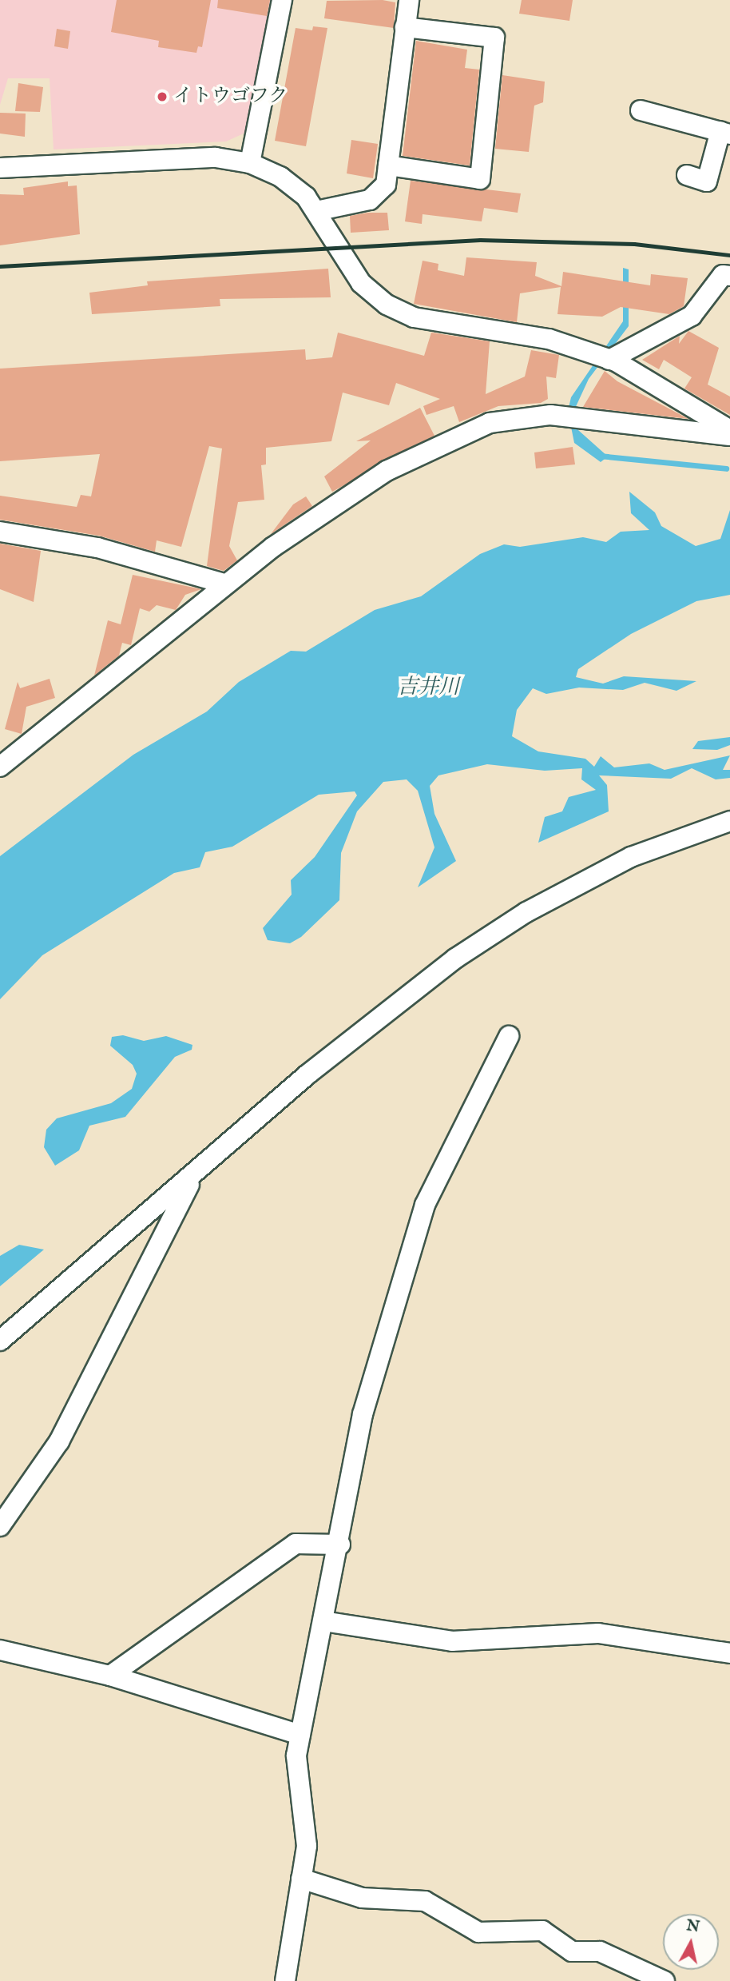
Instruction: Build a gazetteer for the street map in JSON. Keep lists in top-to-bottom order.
{
  "water": ["吉井川"],
  "places": ["イトウゴフク"],
  "north": "top"
}
